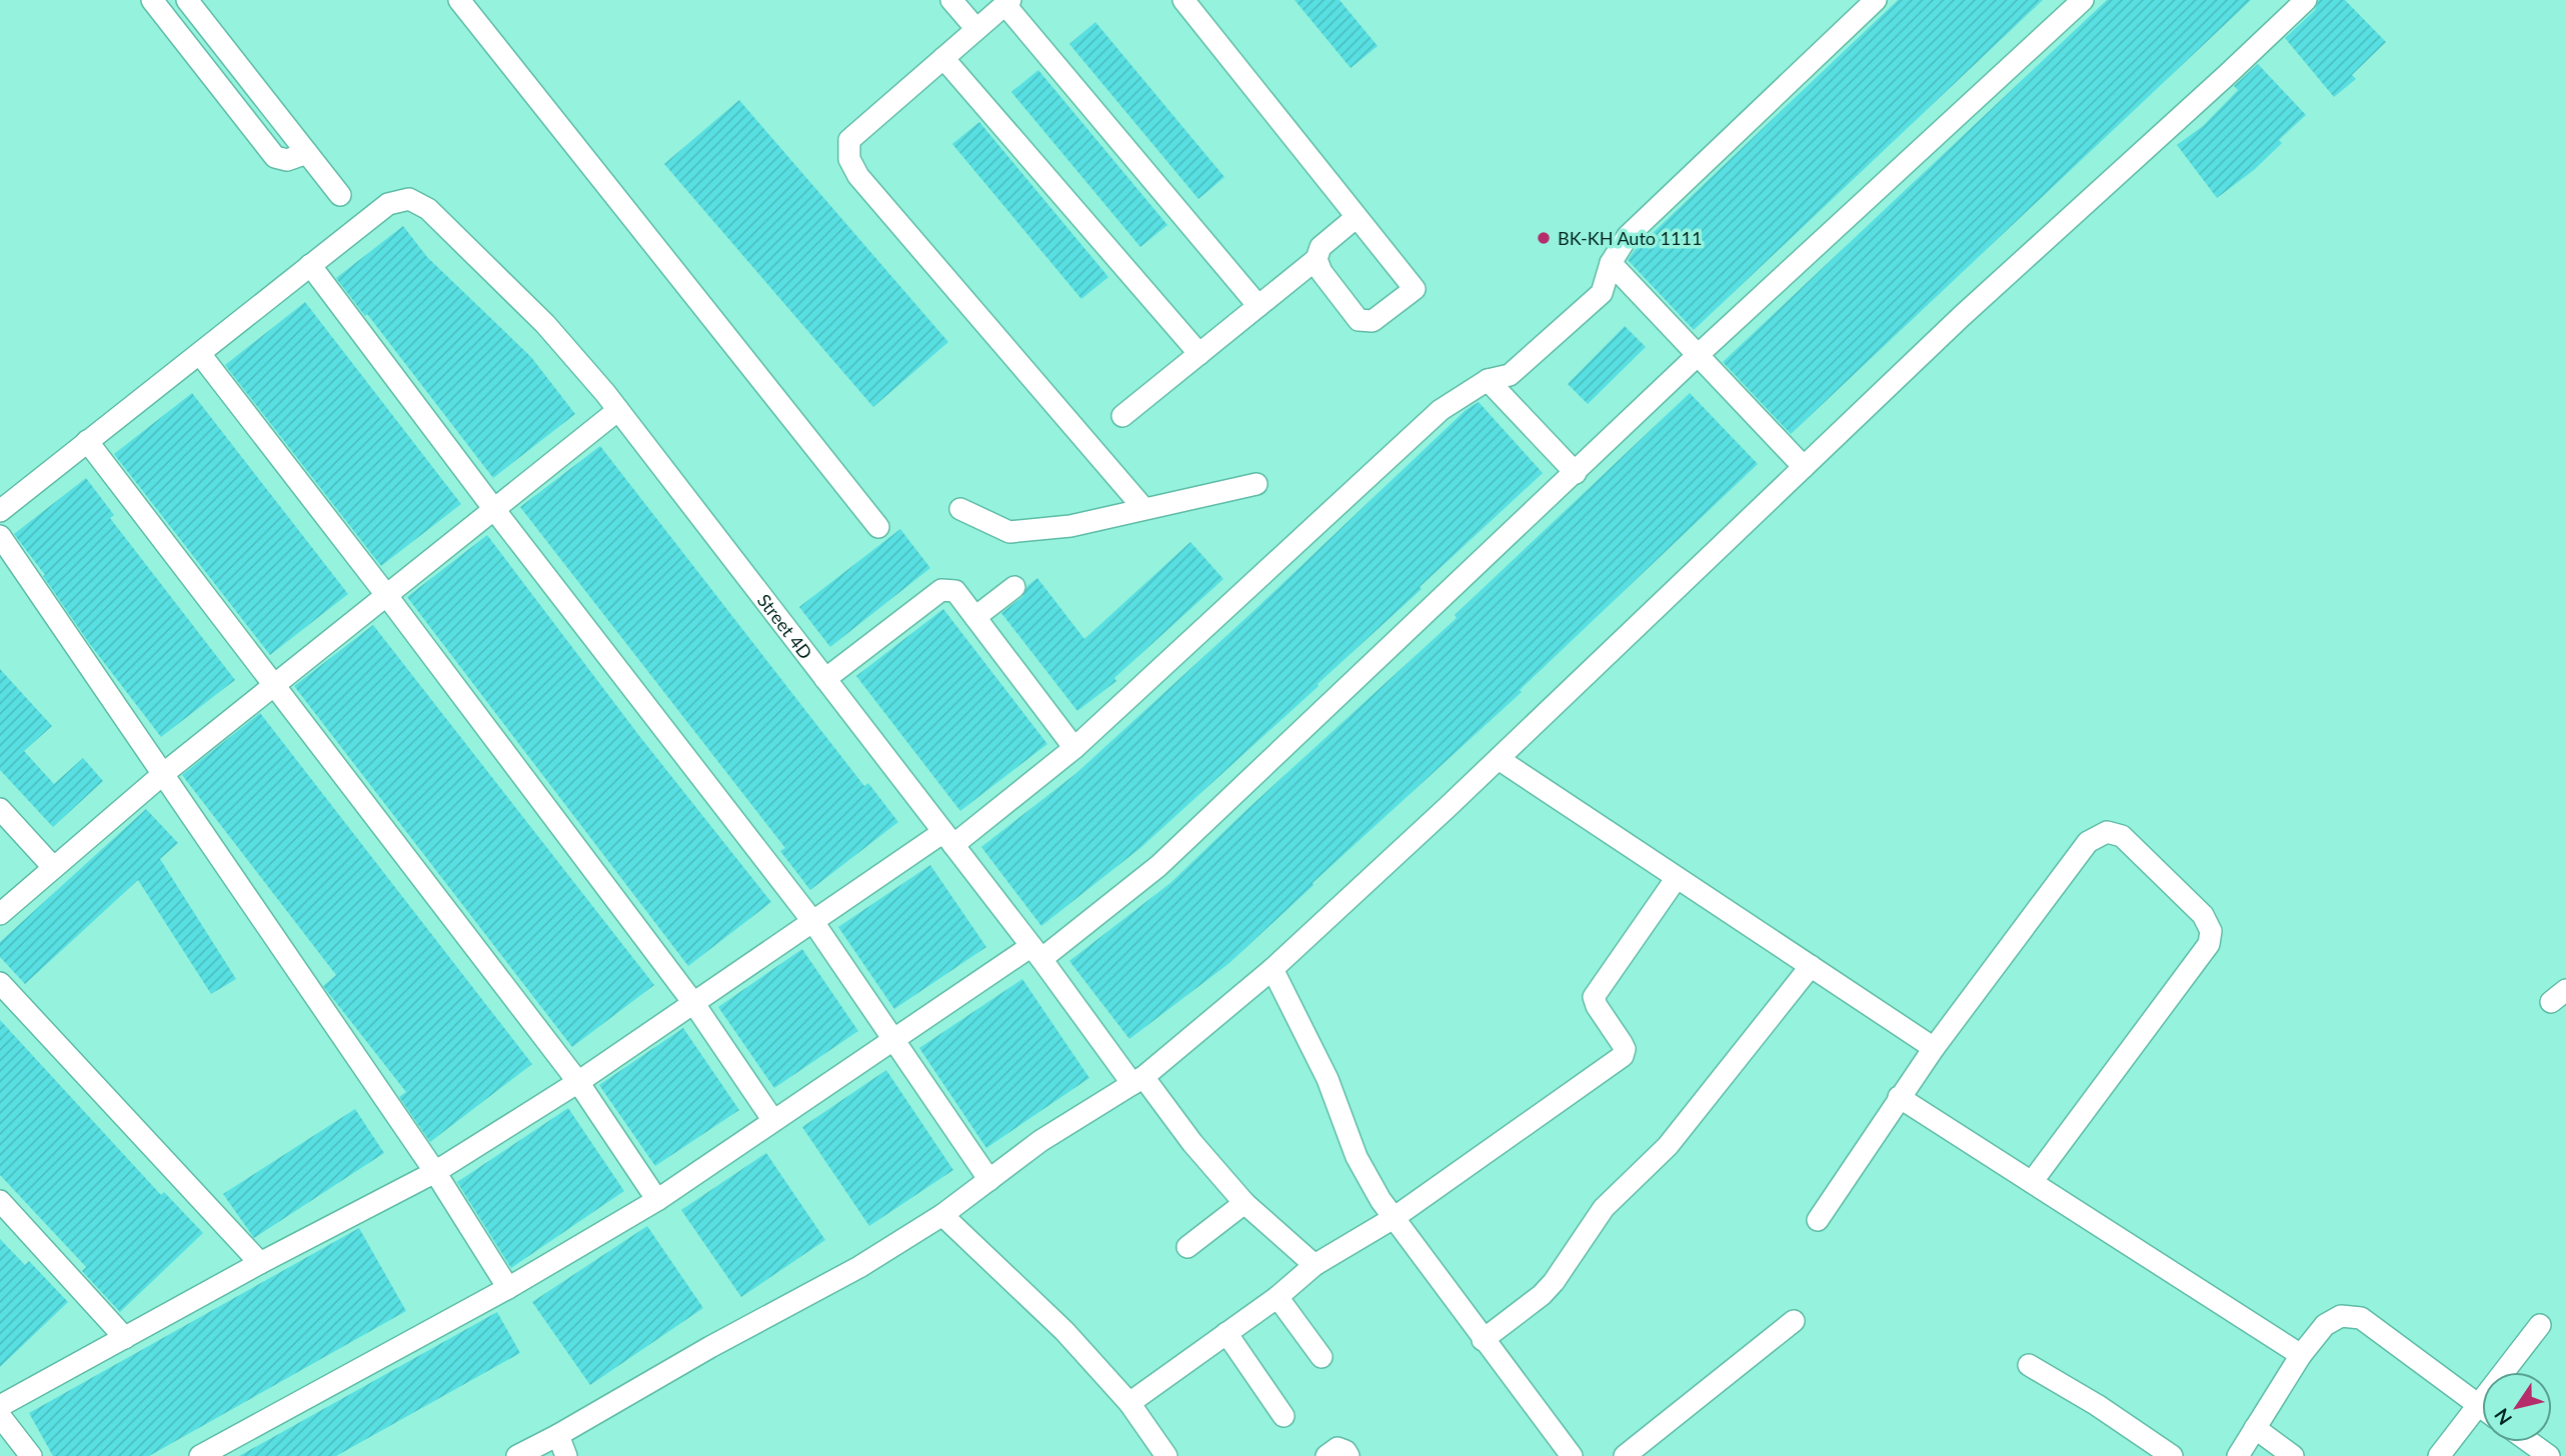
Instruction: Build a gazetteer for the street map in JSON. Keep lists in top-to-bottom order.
{
  "streets": {
    "street": ["Street 4D"]
  },
  "places": ["BK-KH Auto 1111"],
  "north": "bottom left"
}
